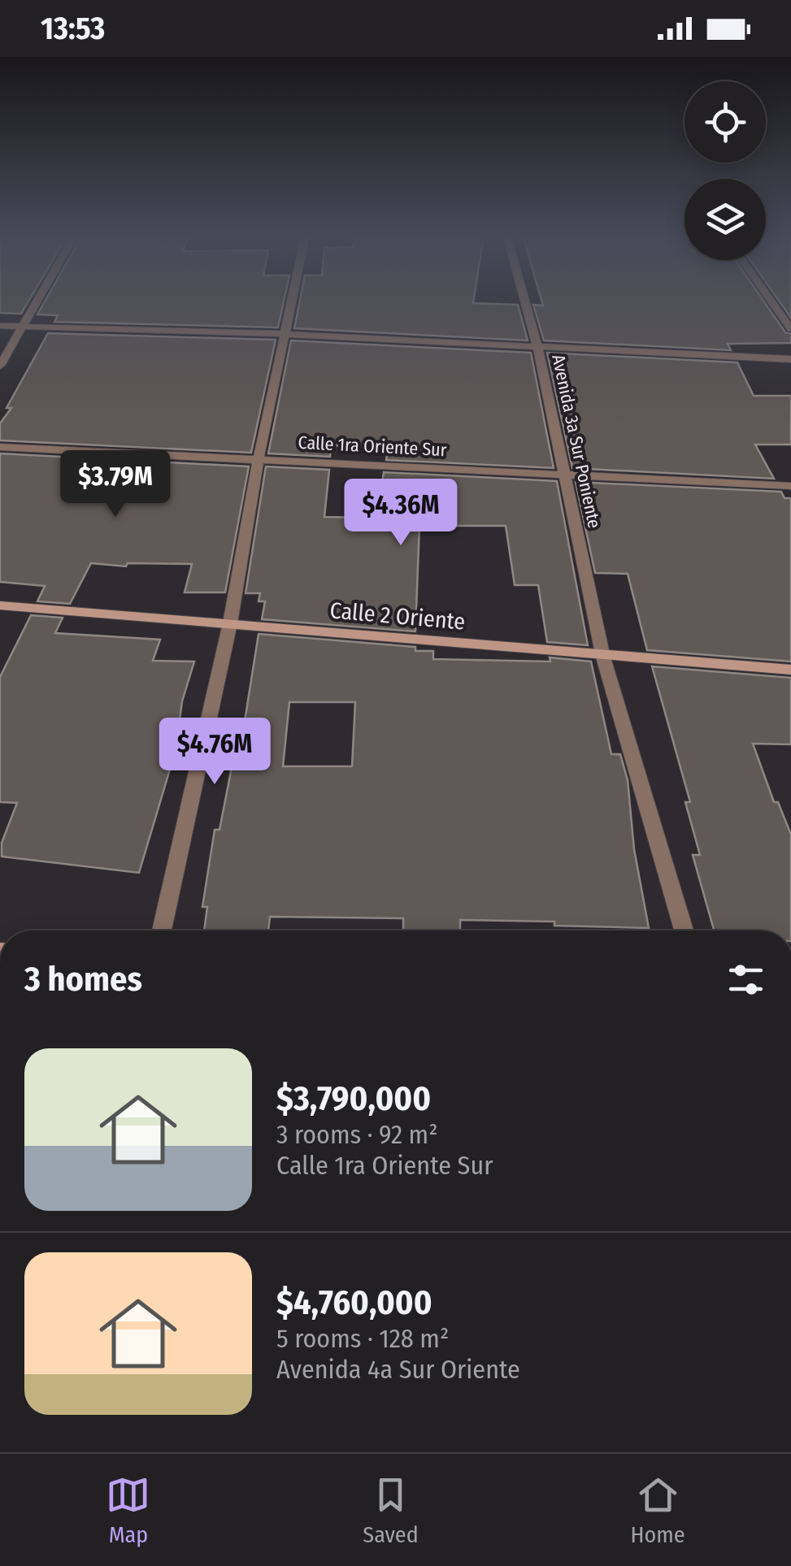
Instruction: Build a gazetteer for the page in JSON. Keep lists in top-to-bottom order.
{
  "streets": {
    "main road": ["Calle 2 Oriente"],
    "street": ["Avenida 3a Sur Poniente", "Calle 1ra Oriente Sur"]
  },
  "crossings": [
    ["Avenida 3a Sur Poniente", "Calle 1ra Oriente Sur"],
    ["Avenida 3a Sur Poniente", "Calle 2 Oriente"]
  ],
  "page": {
    "status": "13:53",
    "price": ["$3.79M", "$4.36M", "$4.76M"],
    "heading": "3 homes",
    "list": [
      {
        "name": "$3,790,000",
        "note": "3 rooms · 92 m² · Calle 1ra Oriente Sur"
      },
      {
        "name": "$4,760,000",
        "note": "5 rooms · 128 m² · Avenida 4a Sur Oriente"
      }
    ],
    "tabs": ["Map", "Saved", "Home"]
  }
}
